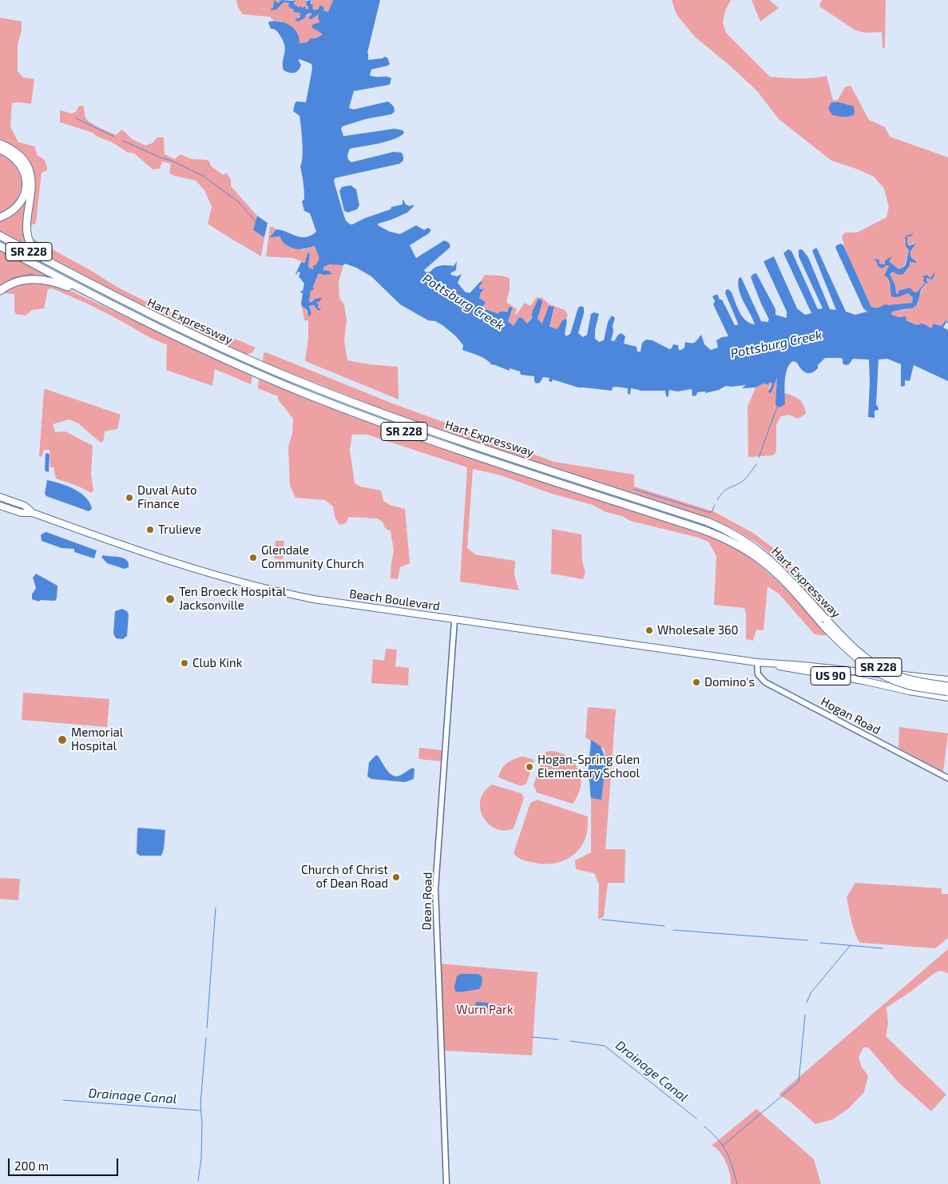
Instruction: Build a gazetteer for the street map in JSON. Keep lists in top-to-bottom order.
{
  "streets": {
    "highway": [
      "SR 228",
      "Hart Expressway",
      "Beach Boulevard",
      "US 90"
    ],
    "main road": ["Hogan Road", "Dean Road"]
  },
  "crossings": [
    ["Beach Boulevard", "Hogan Road"],
    ["Beach Boulevard", "Dean Road"]
  ],
  "water": ["Pottsburg Creek", "Drainage Canal"],
  "parks": ["Wurn Park"],
  "places": [
    "Duval Auto Finance",
    "Trulieve",
    "Glendale Community Church",
    "Ten Broeck Hospital Jacksonville",
    "Wholesale 360",
    "Club Kink",
    "Domino's",
    "Memorial Hospital",
    "Hogan-Spring Glen Elementary School",
    "Church of Christ of Dean Road"
  ],
  "scale_bar": "200 m"
}
